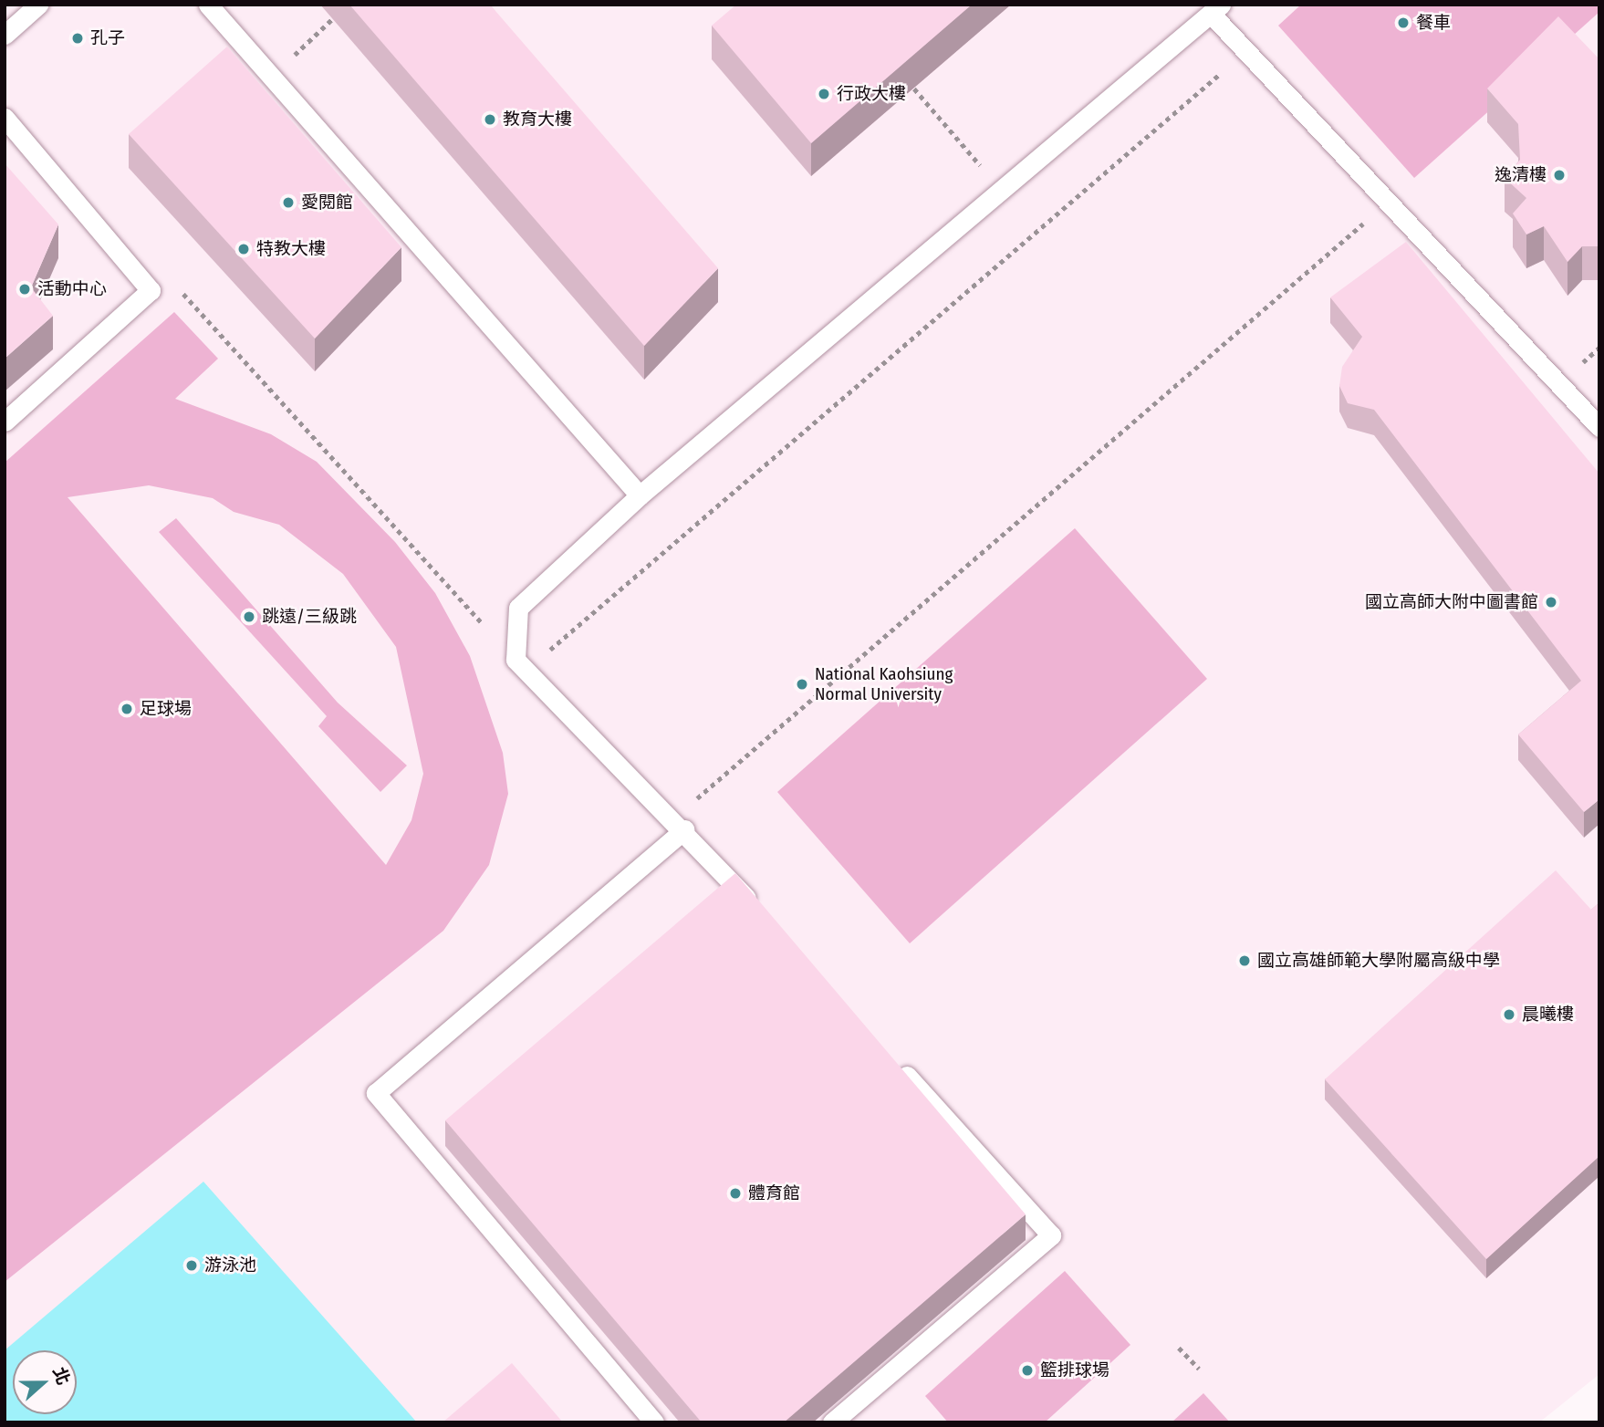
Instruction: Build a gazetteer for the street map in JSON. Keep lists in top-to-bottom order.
{
  "places": [
    "餐車",
    "孔子",
    "行政大樓",
    "教育大樓",
    "逸清樓",
    "愛閱館",
    "特教大樓",
    "活動中心",
    "國立高師大附中圖書館",
    "跳遠/三級跳",
    "National Kaohsiung Normal University",
    "足球場",
    "國立高雄師範大學附屬高級中學",
    "晨曦樓",
    "體育館",
    "游泳池",
    "籃排球場"
  ],
  "north": "right"
}
